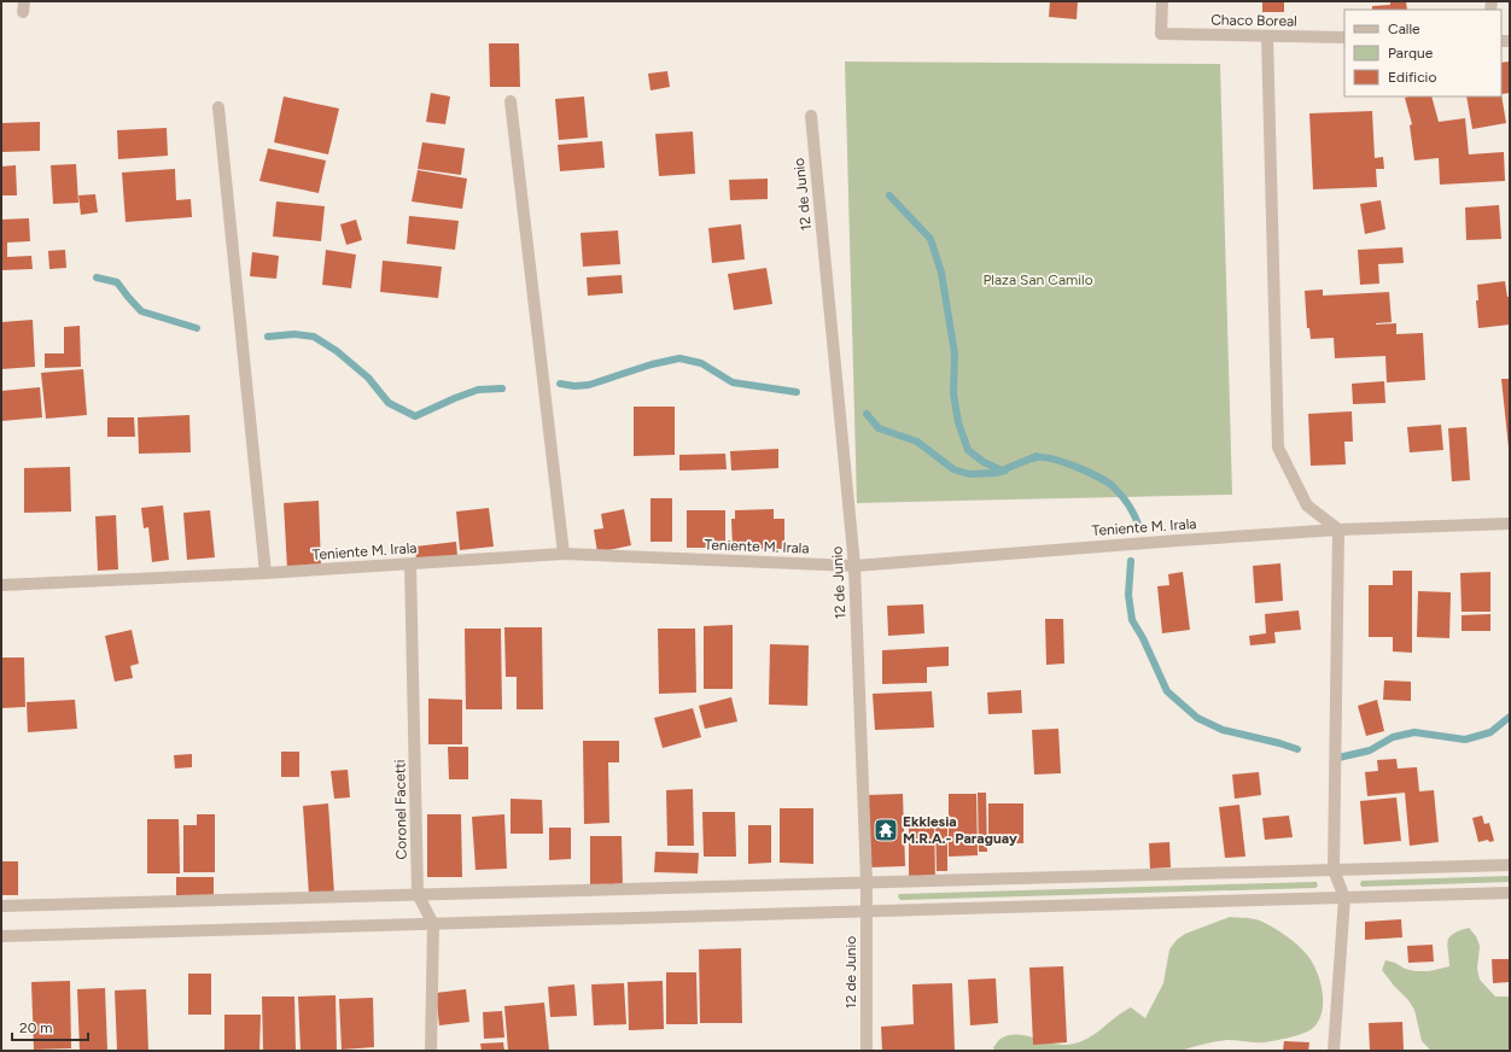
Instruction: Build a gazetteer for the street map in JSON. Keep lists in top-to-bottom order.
{
  "streets": {
    "street": [
      "Chaco Boreal",
      "12 de Junio",
      "Teniente M. Irala",
      "Coronel Facetti"
    ]
  },
  "crossings": [
    ["12 de Junio", "Teniente M. Irala"],
    ["Teniente M. Irala", "Coronel Facetti"]
  ],
  "parks": ["Plaza San Camilo"],
  "places": {
    "temple": ["Ekklesia M.R.A.- Paraguay"]
  },
  "legend": ["Calle", "Parque", "Edificio"],
  "scale_bar": "20 m"
}
